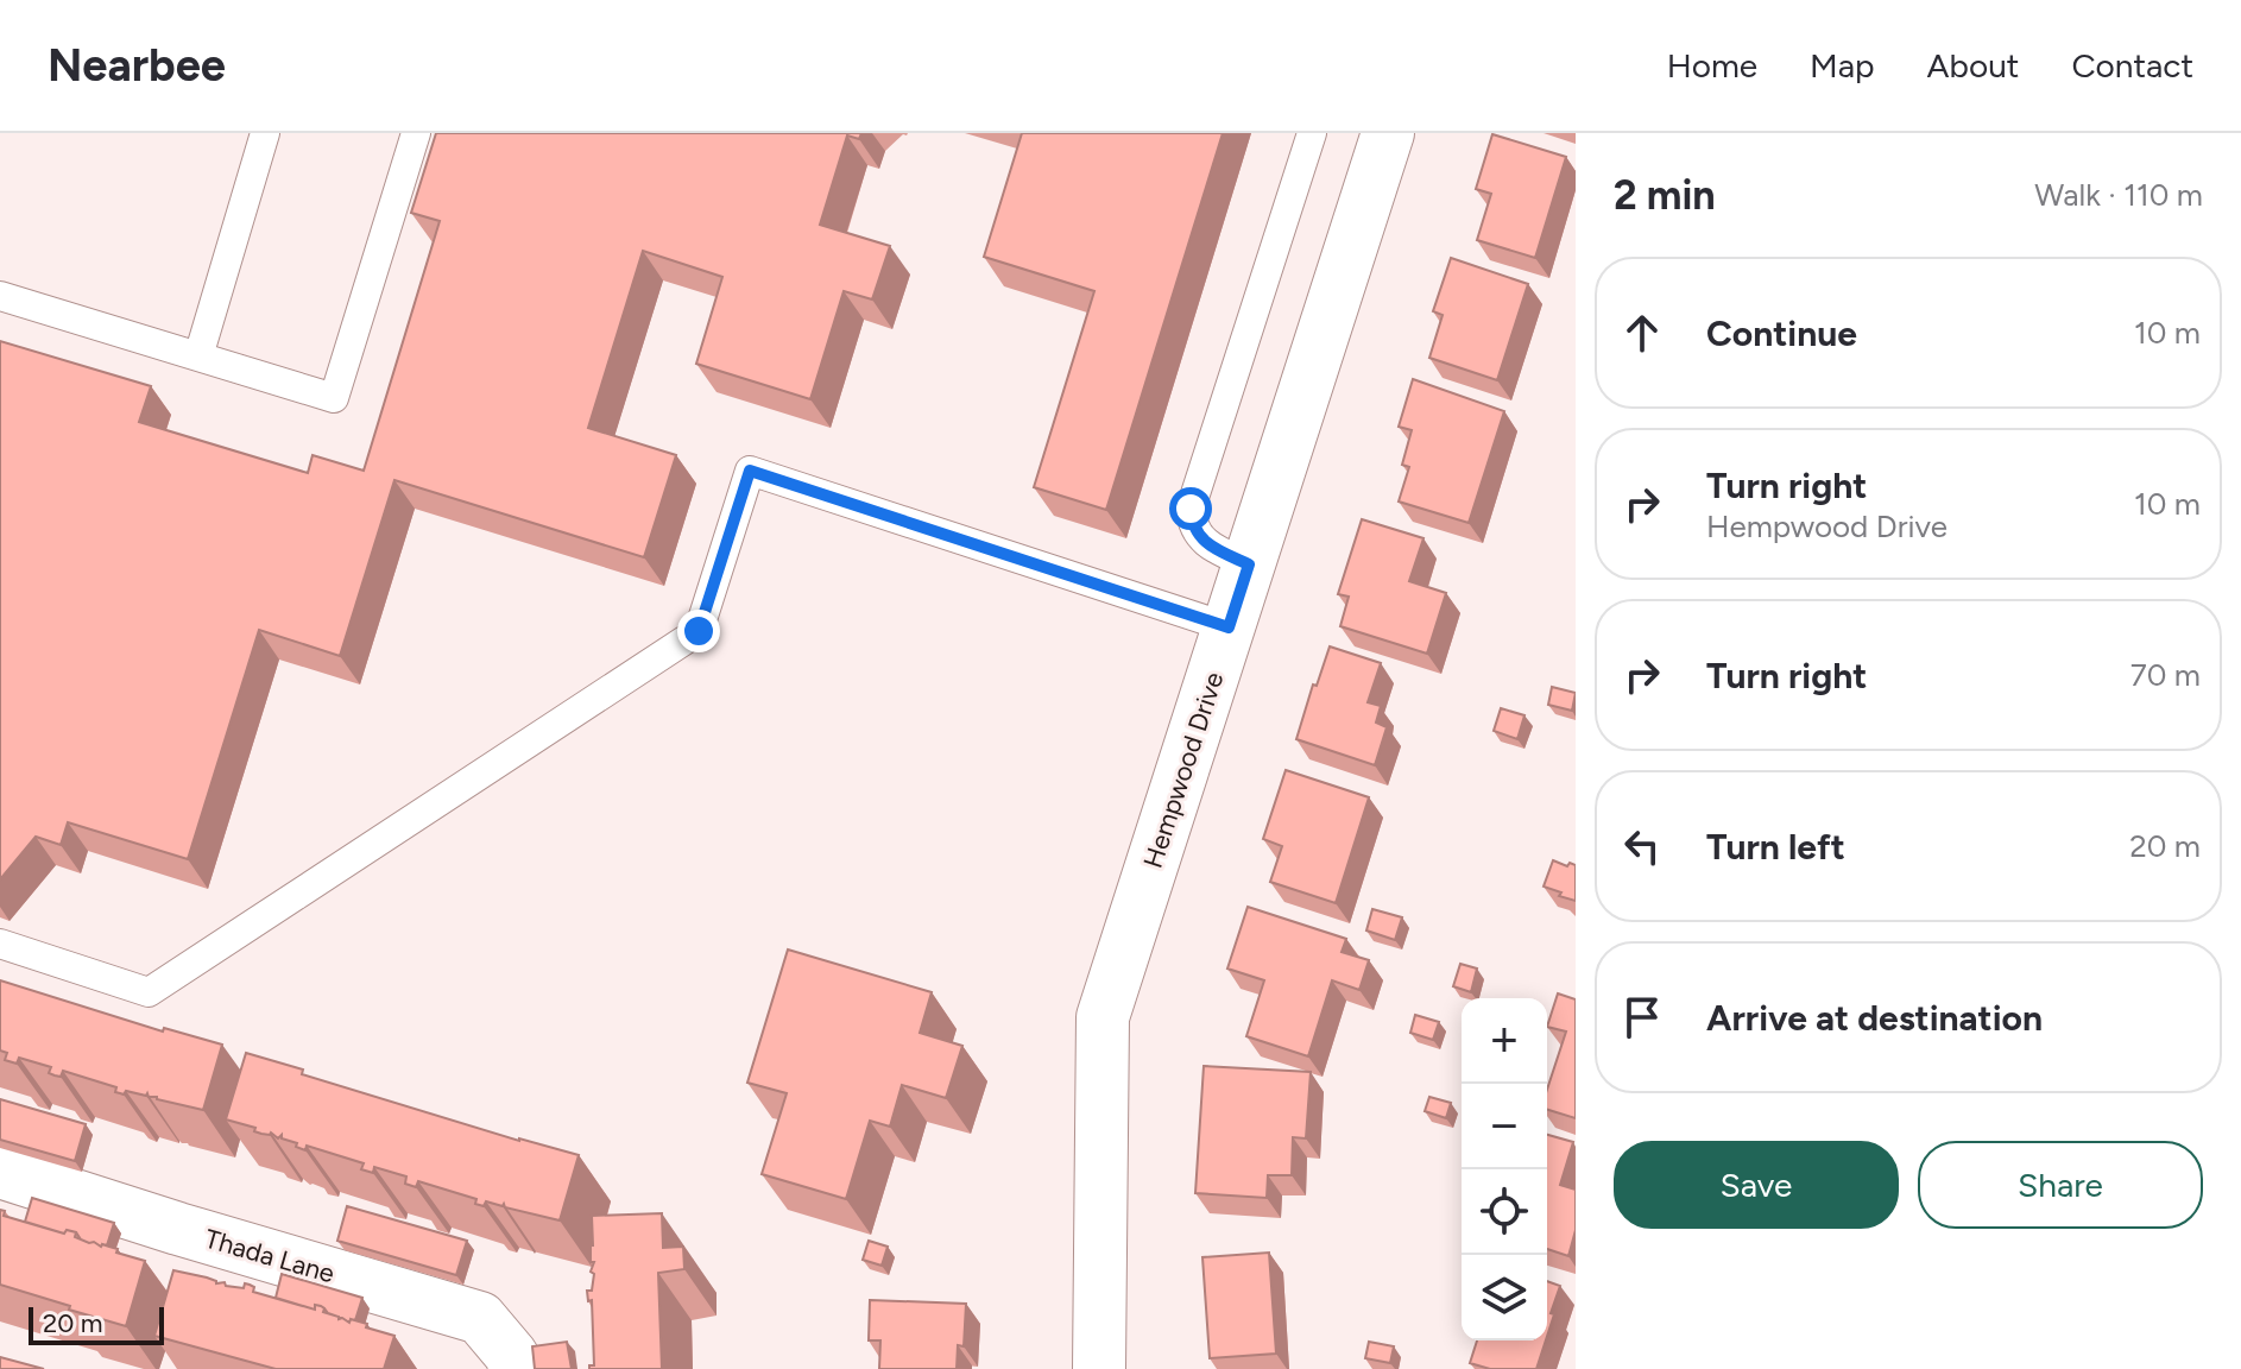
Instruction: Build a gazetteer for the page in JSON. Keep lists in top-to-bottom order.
{
  "streets": {
    "street": ["Hempwood Drive", "Thada Lane"]
  },
  "scale_bar": "20 m",
  "page": {
    "header": "Nearbee",
    "nav": [
      "Home",
      "Map",
      "About",
      "Contact"
    ],
    "heading": ["2 min", "Walk · 110 m"],
    "list": [
      ["Continue", "10 m"],
      ["Turn right", "Hempwood Drive", "10 m"],
      ["Turn right", "70 m"],
      ["Turn left", "20 m"],
      "Arrive at destination"
    ],
    "map_buttons": ["+", "−"],
    "buttons": ["Save", "Share"],
    "scale": "20 m"
  }
}
